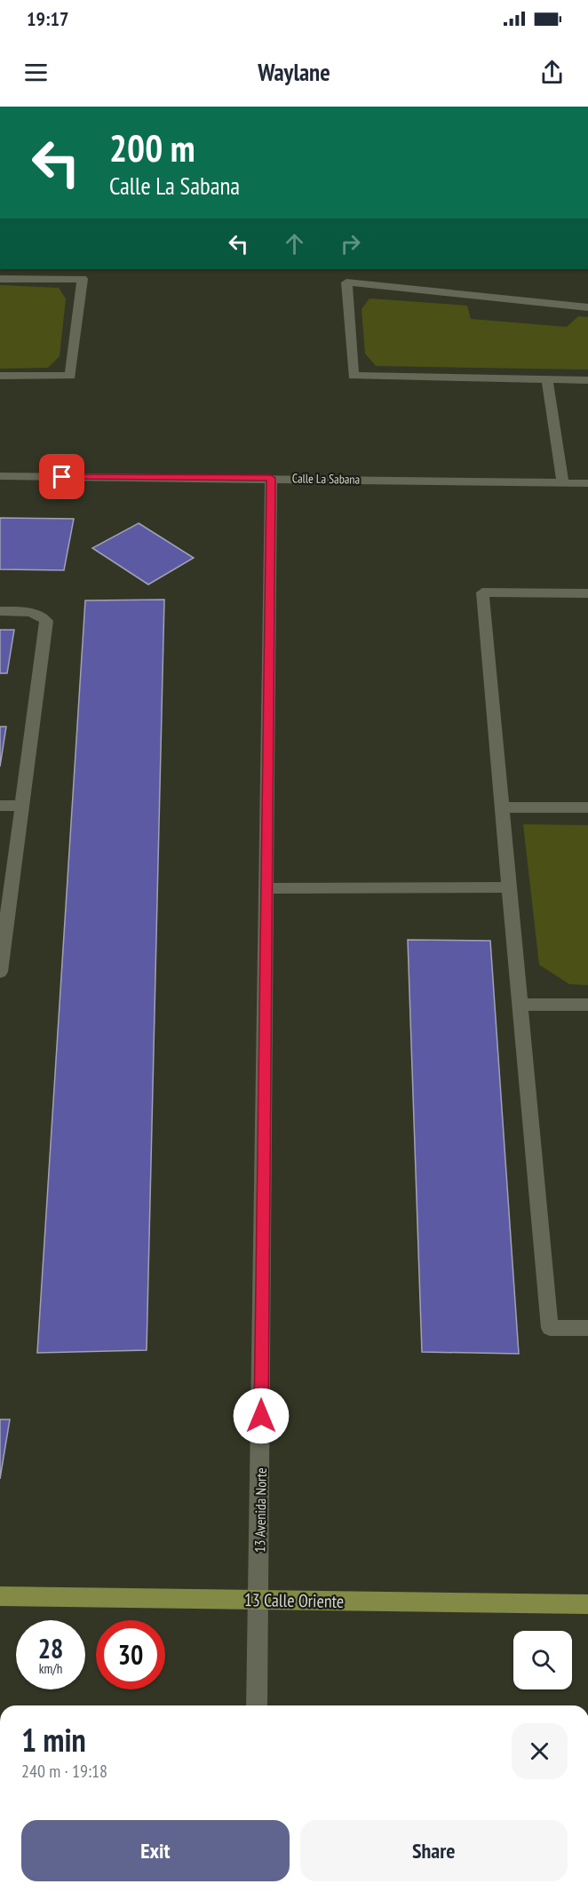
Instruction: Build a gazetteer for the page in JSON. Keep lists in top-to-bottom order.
{
  "streets": {
    "main road": ["13 Calle Oriente"],
    "street": ["Calle La Sabana", "13 Avenida Norte"]
  },
  "crossings": [
    ["Calle La Sabana", "13 Avenida Norte"],
    ["13 Avenida Norte", "13 Calle Oriente"]
  ],
  "page": {
    "status": "19:17",
    "header": "Waylane",
    "turn": ["200 m", "Calle La Sabana"],
    "speed": "28 km/h",
    "limit": "30",
    "heading": ["1 min", "240 m · 19:18"],
    "buttons": ["Exit", "Share"]
  }
}
